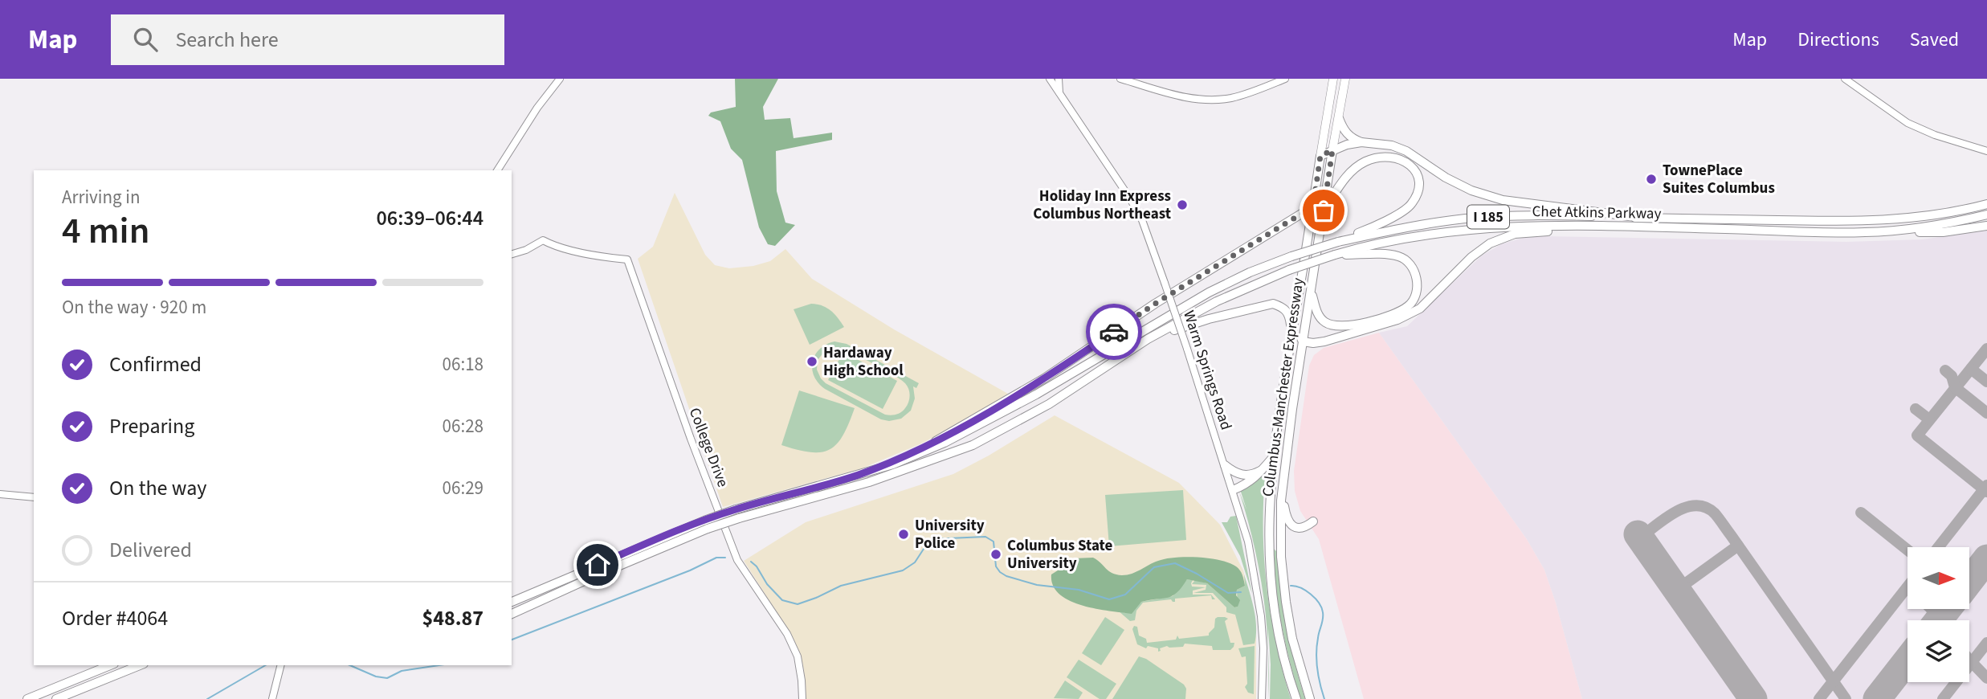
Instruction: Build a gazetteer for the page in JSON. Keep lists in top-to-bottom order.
{
  "streets": {
    "highway": ["Chet Atkins Parkway", "I 185", "Columbus-Manchester Expressway"],
    "street": ["Warm Springs Road", "College Drive"]
  },
  "places": [
    "TownePlace Suites Columbus",
    "Holiday Inn Express Columbus Northeast",
    "Hardaway High School",
    "University Police",
    "Columbus State University"
  ],
  "north": "right",
  "page": {
    "header": "Map",
    "search": "Search here",
    "nav": ["Map", "Directions", "Saved"],
    "heading": ["4 min", "Arriving in", "06:39–06:44"],
    "panel": ["Order #4064", "$48.87"],
    "bar": "On the way · 920 m",
    "list": [
      ["Confirmed", "06:18"],
      ["Preparing", "06:28"],
      ["On the way", "06:29"],
      "Delivered"
    ]
  }
}
